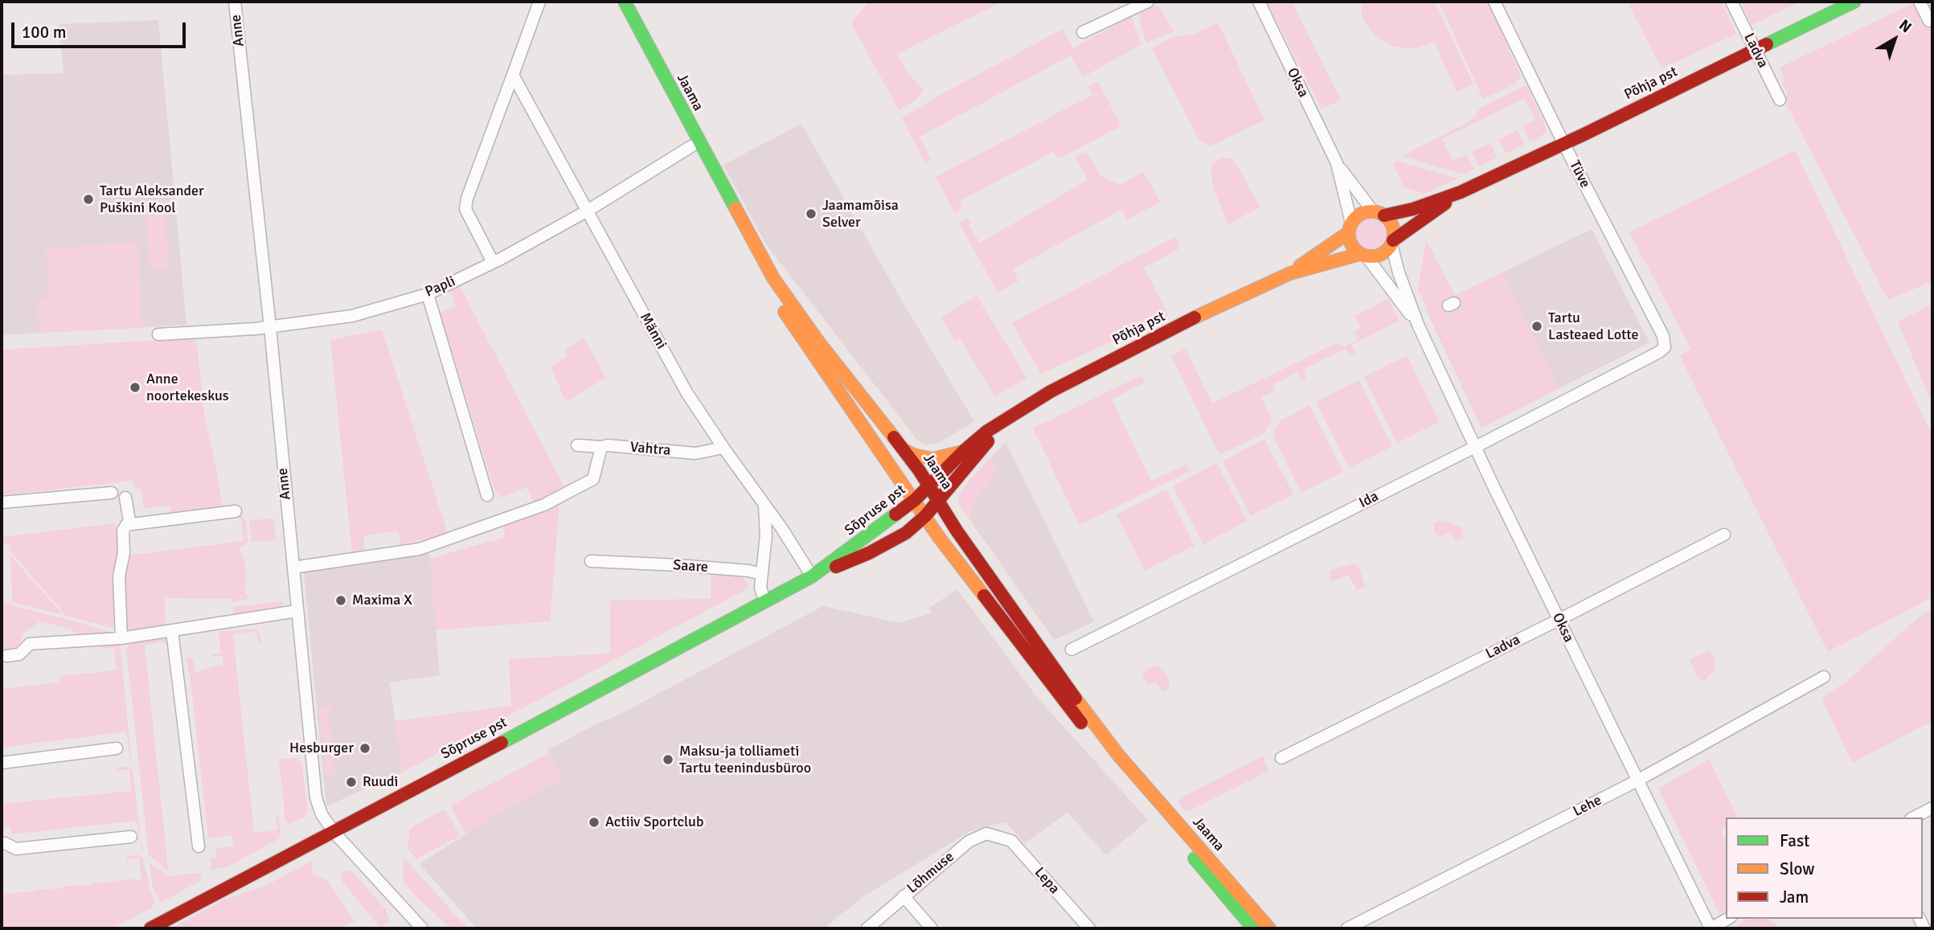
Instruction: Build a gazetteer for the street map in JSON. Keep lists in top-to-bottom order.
{
  "streets": {
    "main road": ["Põhja pst", "Jaama", "Sõpruse pst"],
    "street": [
      "Anne",
      "Ladva",
      "Oksa",
      "Tüve",
      "Papli",
      "Männi",
      "Vahtra",
      "Ida",
      "Saare",
      "Lehe",
      "Lõhmuse",
      "Lepa"
    ]
  },
  "crossings": [
    ["Anne", "Papli"],
    ["Anne", "Sõpruse pst"],
    ["Ladva", "Oksa"],
    ["Ladva", "Põhja pst"],
    ["Oksa", "Põhja pst"],
    ["Oksa", "Ida"],
    ["Oksa", "Lehe"],
    ["Põhja pst", "Jaama"],
    ["Põhja pst", "Tüve"],
    ["Põhja pst", "Sõpruse pst"],
    ["Jaama", "Papli"],
    ["Jaama", "Sõpruse pst"],
    ["Tüve", "Ida"],
    ["Papli", "Männi"],
    ["Männi", "Vahtra"],
    ["Männi", "Sõpruse pst"],
    ["Lõhmuse", "Lepa"]
  ],
  "places": [
    "Tartu Aleksander Puškini Kool",
    "Jaamamõisa Selver",
    "Tartu Lasteaed Lotte",
    "Anne noortekeskus",
    "Maxima X",
    "Hesburger",
    "Maksu-ja tolliameti Tartu teenindusbüroo",
    "Ruudi",
    "Actiiv Sportclub"
  ],
  "legend": ["Fast", "Slow", "Jam"],
  "scale_bar": "100 m",
  "north": "top right"
}
